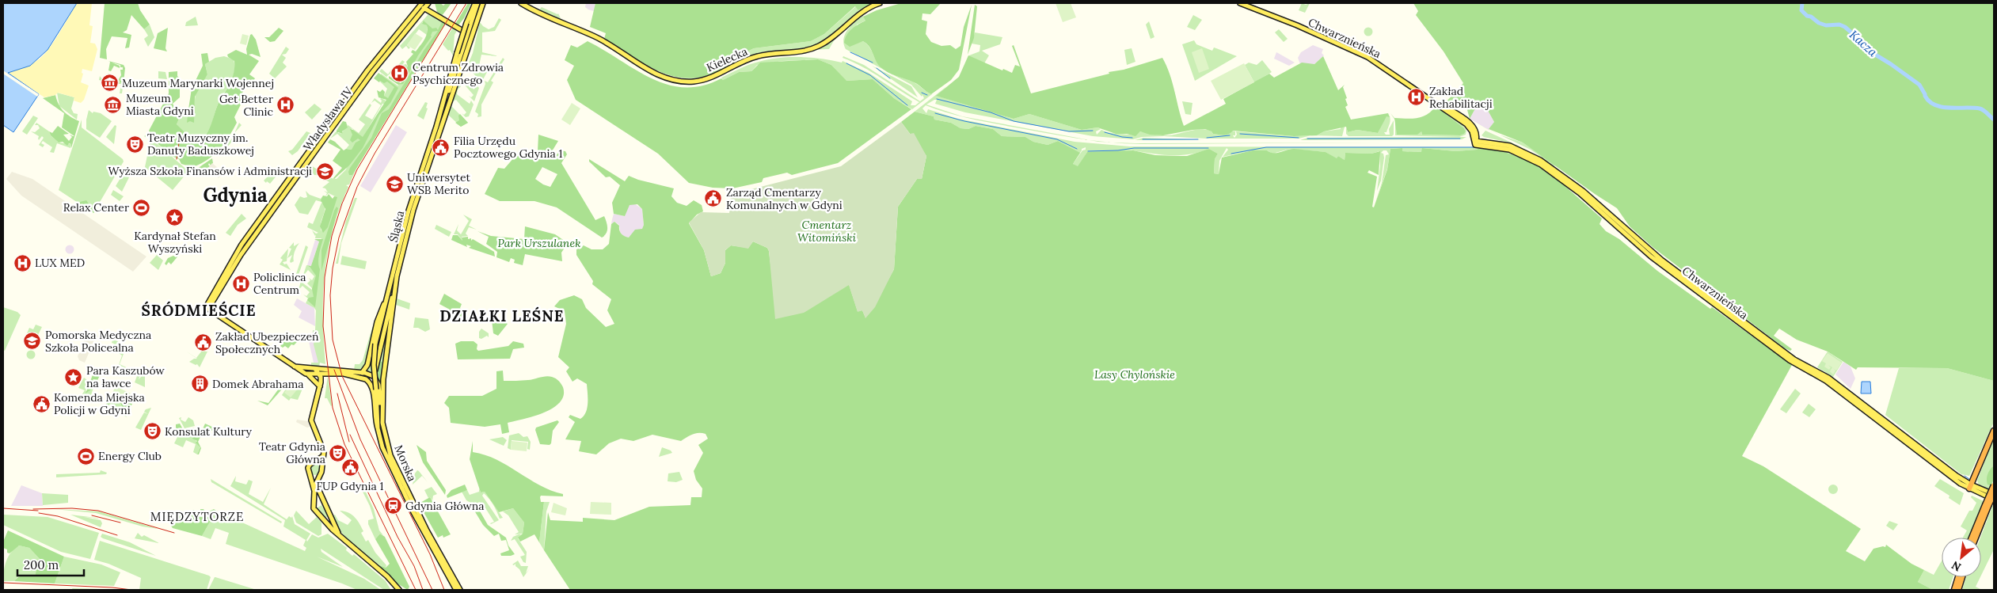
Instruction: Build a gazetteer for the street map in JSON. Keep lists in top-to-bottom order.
{
  "streets": {
    "main road": [
      "Chwarznieńska",
      "Kielecka",
      "Władysława IV",
      "Śląska",
      "Morska"
    ]
  },
  "crossings": [
    ["Śląska", "Morska"]
  ],
  "districts": [
    "Gdynia",
    "ŚRÓDMIEŚCIE",
    "DZIAŁKI LEŚNE",
    "MIĘDZYTORZE"
  ],
  "water": ["Kacza"],
  "parks": ["Cmentarz Witomiński", "Park Urszulanek", "Lasy Chylońskie"],
  "places": {
    "hospital": [
      "Centrum Zdrowia Psychicznego",
      "Zakład Rehabilitacji",
      "Get Better Clinic",
      "LUX MED",
      "Policlinica Centrum"
    ],
    "museum": ["Muzeum Marynarki Wojennej", "Muzeum Miasta Gdyni"],
    "theatre": ["Teatr Muzyczny im. Danuty Baduszkowej", "Konsulat Kultury", "Teatr Gdynia Główna"],
    "public building": [
      "Filia Urzędu Pocztowego Gdynia 1",
      "Zarząd Cmentarzy Komunalnych w Gdyni",
      "Zakład Ubezpieczeń Społecznych",
      "Komenda Miejska Policji w Gdyni",
      "FUP Gdynia 1"
    ],
    "school or university": ["Wyższa Szkoła Finansów i Administracji", "Uniwersytet WSB Merito", "Pomorska Medyczna Szkoła Policealna"],
    "sports": ["Relax Center", "Energy Club"],
    "place": ["Kardynał Stefan Wyszyński", "Para Kaszubów na ławce"],
    "building": ["Domek Abrahama"],
    "station": ["Gdynia Główna"]
  },
  "scale_bar": "200 m",
  "north": "bottom left"
}
